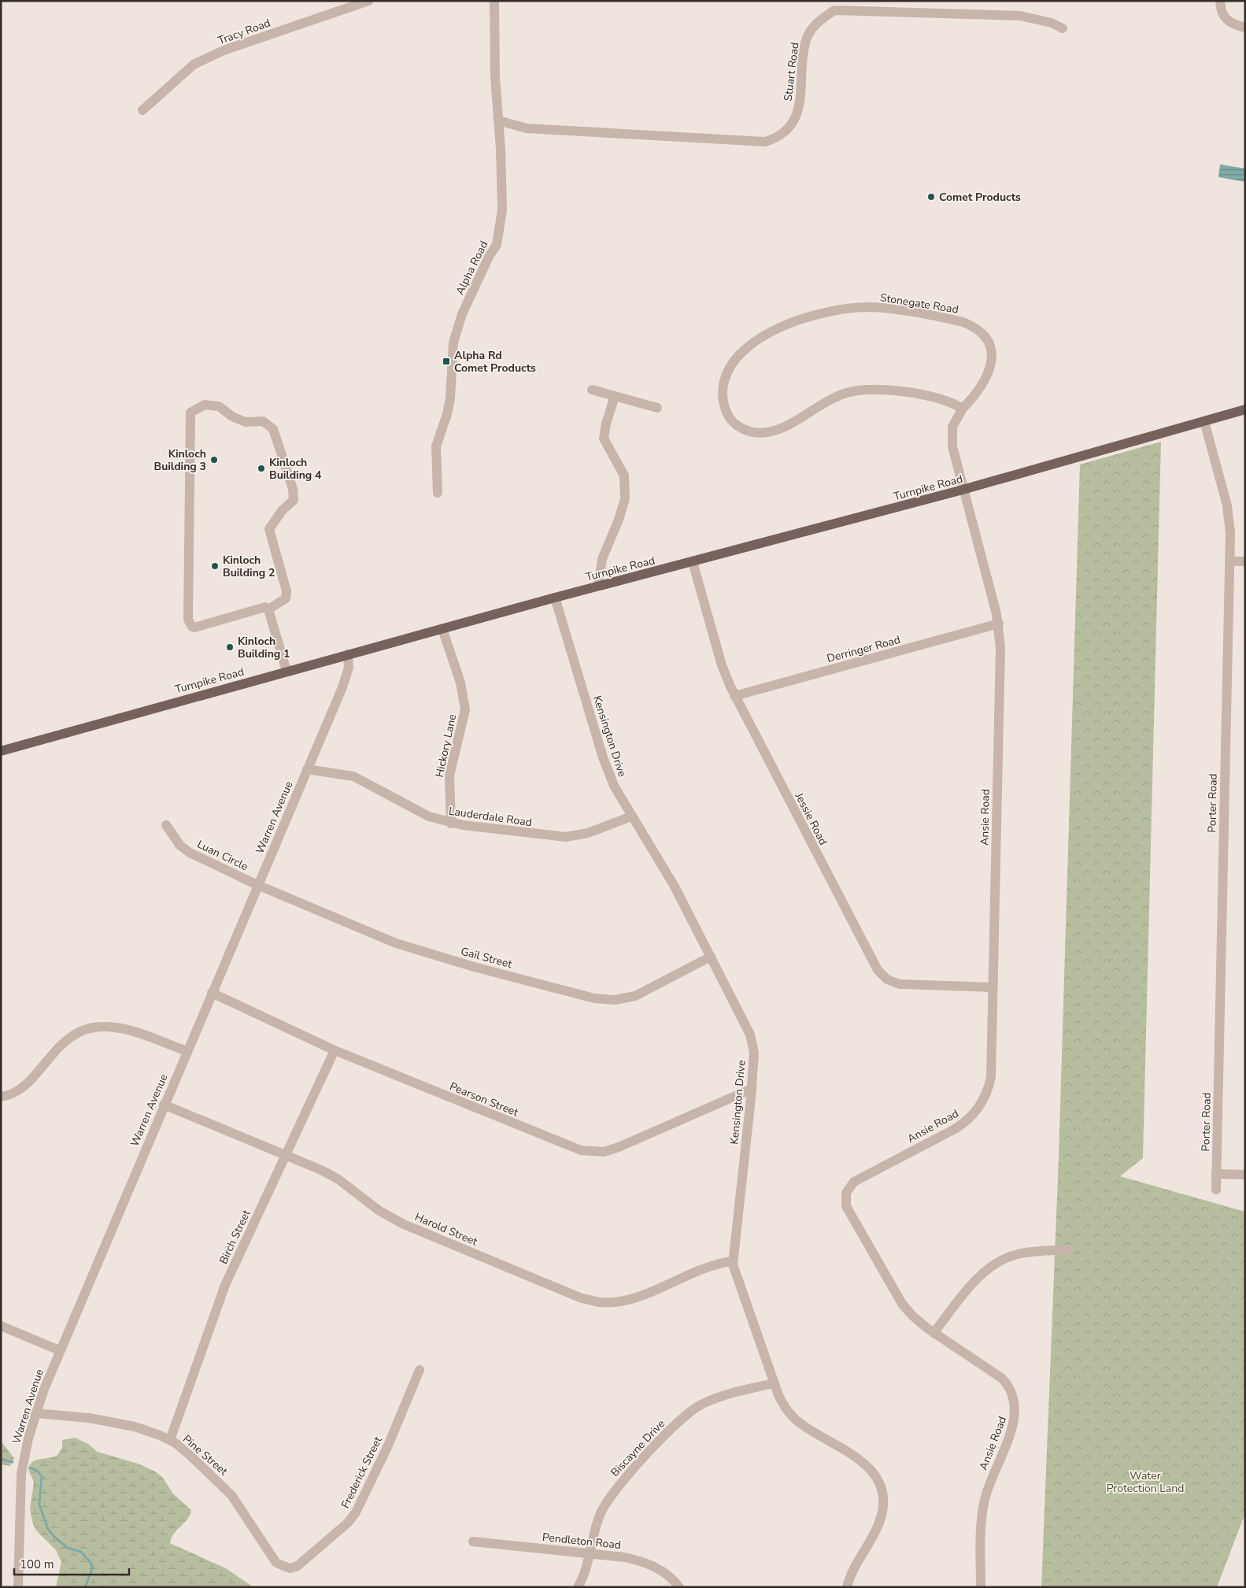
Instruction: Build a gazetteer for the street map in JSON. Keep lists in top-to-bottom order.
{
  "streets": {
    "main road": ["Turnpike Road"],
    "street": [
      "Tracy Road",
      "Stuart Road",
      "Alpha Road",
      "Stonegate Road",
      "Derringer Road",
      "Kensington Drive",
      "Hickory Lane",
      "Porter Road",
      "Lauderdale Road",
      "Warren Avenue",
      "Ansie Road",
      "Jessie Road",
      "Luan Circle",
      "Gail Street",
      "Pearson Street",
      "Harold Street",
      "Birch Street",
      "Biscayne Drive",
      "Pine Street",
      "Frederick Street",
      "Pendleton Road"
    ]
  },
  "crossings": [
    ["Stuart Road", "Alpha Road"],
    ["Stonegate Road", "Turnpike Road"],
    ["Stonegate Road", "Ansie Road"],
    ["Turnpike Road", "Kensington Drive"],
    ["Turnpike Road", "Hickory Lane"],
    ["Turnpike Road", "Porter Road"],
    ["Turnpike Road", "Warren Avenue"],
    ["Turnpike Road", "Ansie Road"],
    ["Turnpike Road", "Jessie Road"],
    ["Derringer Road", "Ansie Road"],
    ["Derringer Road", "Jessie Road"],
    ["Kensington Drive", "Lauderdale Road"],
    ["Kensington Drive", "Gail Street"],
    ["Kensington Drive", "Pearson Street"],
    ["Kensington Drive", "Harold Street"],
    ["Kensington Drive", "Biscayne Drive"],
    ["Hickory Lane", "Lauderdale Road"],
    ["Lauderdale Road", "Warren Avenue"],
    ["Warren Avenue", "Luan Circle"],
    ["Warren Avenue", "Gail Street"],
    ["Warren Avenue", "Pearson Street"],
    ["Warren Avenue", "Harold Street"],
    ["Warren Avenue", "Pine Street"],
    ["Ansie Road", "Jessie Road"],
    ["Luan Circle", "Gail Street"],
    ["Pearson Street", "Birch Street"],
    ["Harold Street", "Birch Street"],
    ["Birch Street", "Pine Street"],
    ["Biscayne Drive", "Pendleton Road"],
    ["Pine Street", "Frederick Street"]
  ],
  "parks": ["Water Protection Land"],
  "places": {
    "other": [
      "Comet Products",
      "Kinloch Building 3",
      "Kinloch Building 4",
      "Kinloch Building 2",
      "Kinloch Building 1"
    ],
    "transit": ["Alpha Rd Comet Products"]
  },
  "scale_bar": "100 m"
}
